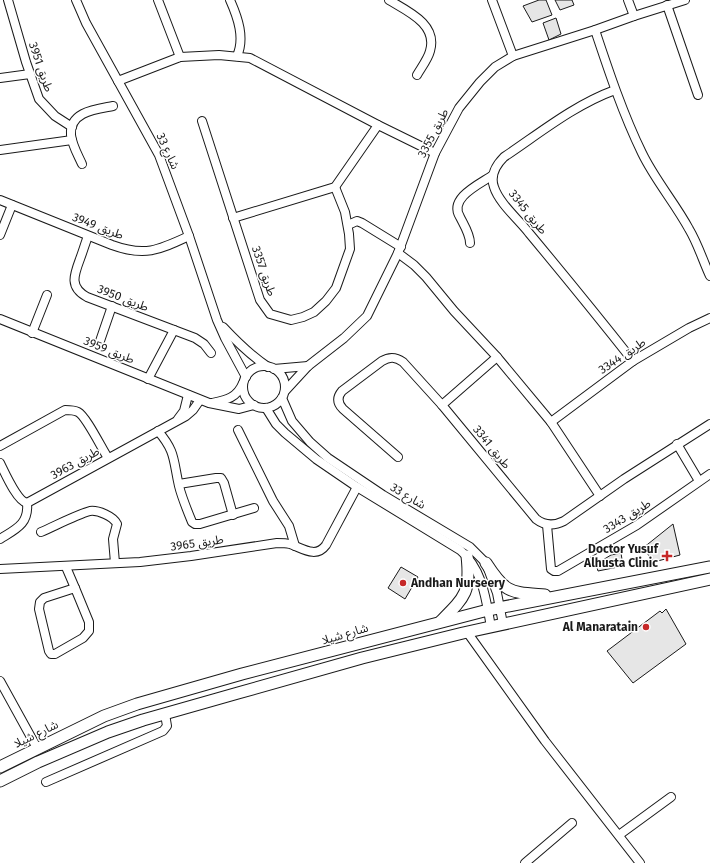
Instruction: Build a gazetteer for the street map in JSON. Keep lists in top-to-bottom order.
{
  "streets": {
    "main road": ["شارع شيلا"],
    "street": [
      "طريق 3951",
      "طريق 3355",
      "شارع 33",
      "طريق 3345",
      "طريق 3949",
      "طريق 3357",
      "طريق 3950",
      "طريق 3959",
      "طريق 3344",
      "طريق 3341",
      "طريق 3963",
      "طريق 3343",
      "طريق 3965"
    ]
  },
  "crossings": [
    ["طريق 3355", "شارع 33"],
    ["طريق 3355", "طريق 3959"],
    ["شارع 33", "طريق 3949"],
    ["شارع 33", "طريق 3959"],
    ["شارع 33", "طريق 3965"],
    ["شارع 33", "شارع شيلا"],
    ["طريق 3345", "طريق 3344"],
    ["طريق 3949", "طريق 3950"],
    ["طريق 3959", "طريق 3963"],
    ["طريق 3341", "طريق 3343"]
  ],
  "places": {
    "health": ["Doctor Yusuf Alhusta Clinic"],
    "other": ["Andhan Nurseery", "Al Manaratain"]
  }
}
